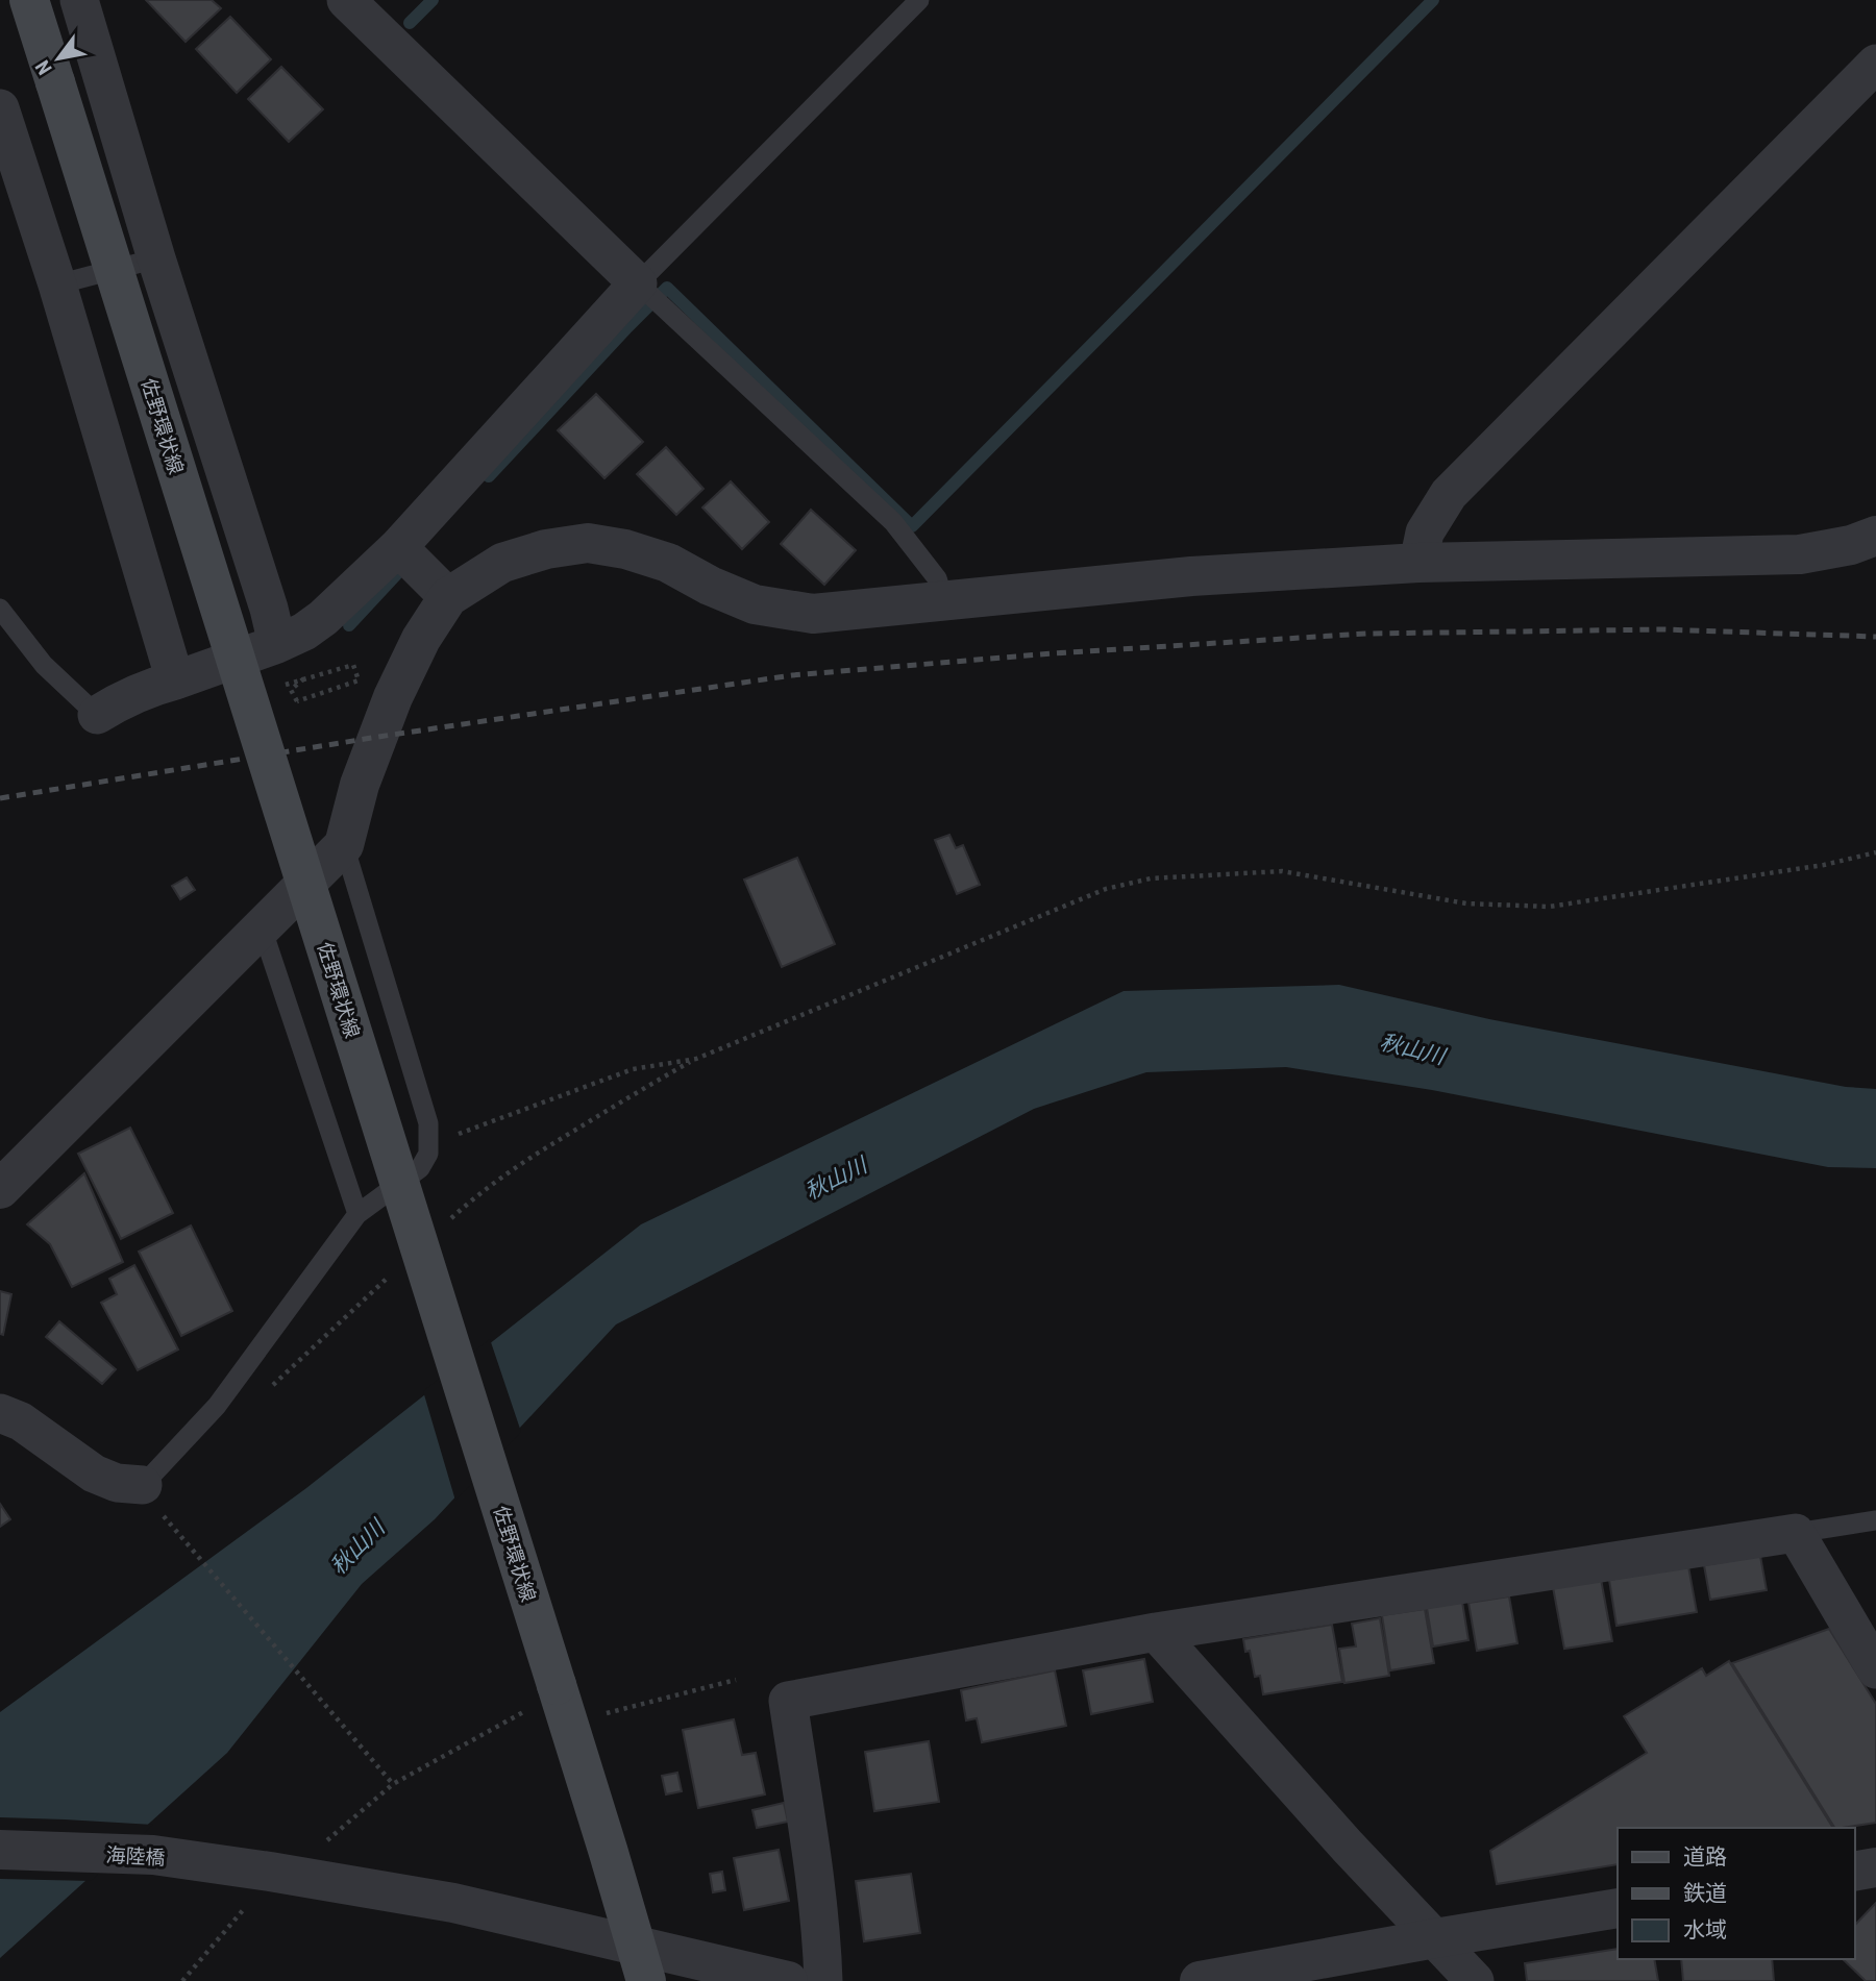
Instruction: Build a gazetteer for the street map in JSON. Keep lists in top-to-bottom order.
{
  "streets": {
    "main road": ["佐野環状線"],
    "street": ["海陸橋"]
  },
  "crossings": [
    ["佐野環状線", "海陸橋"]
  ],
  "water": ["秋山川"],
  "legend": ["道路", "鉄道", "水域"],
  "north": "bottom left"
}
